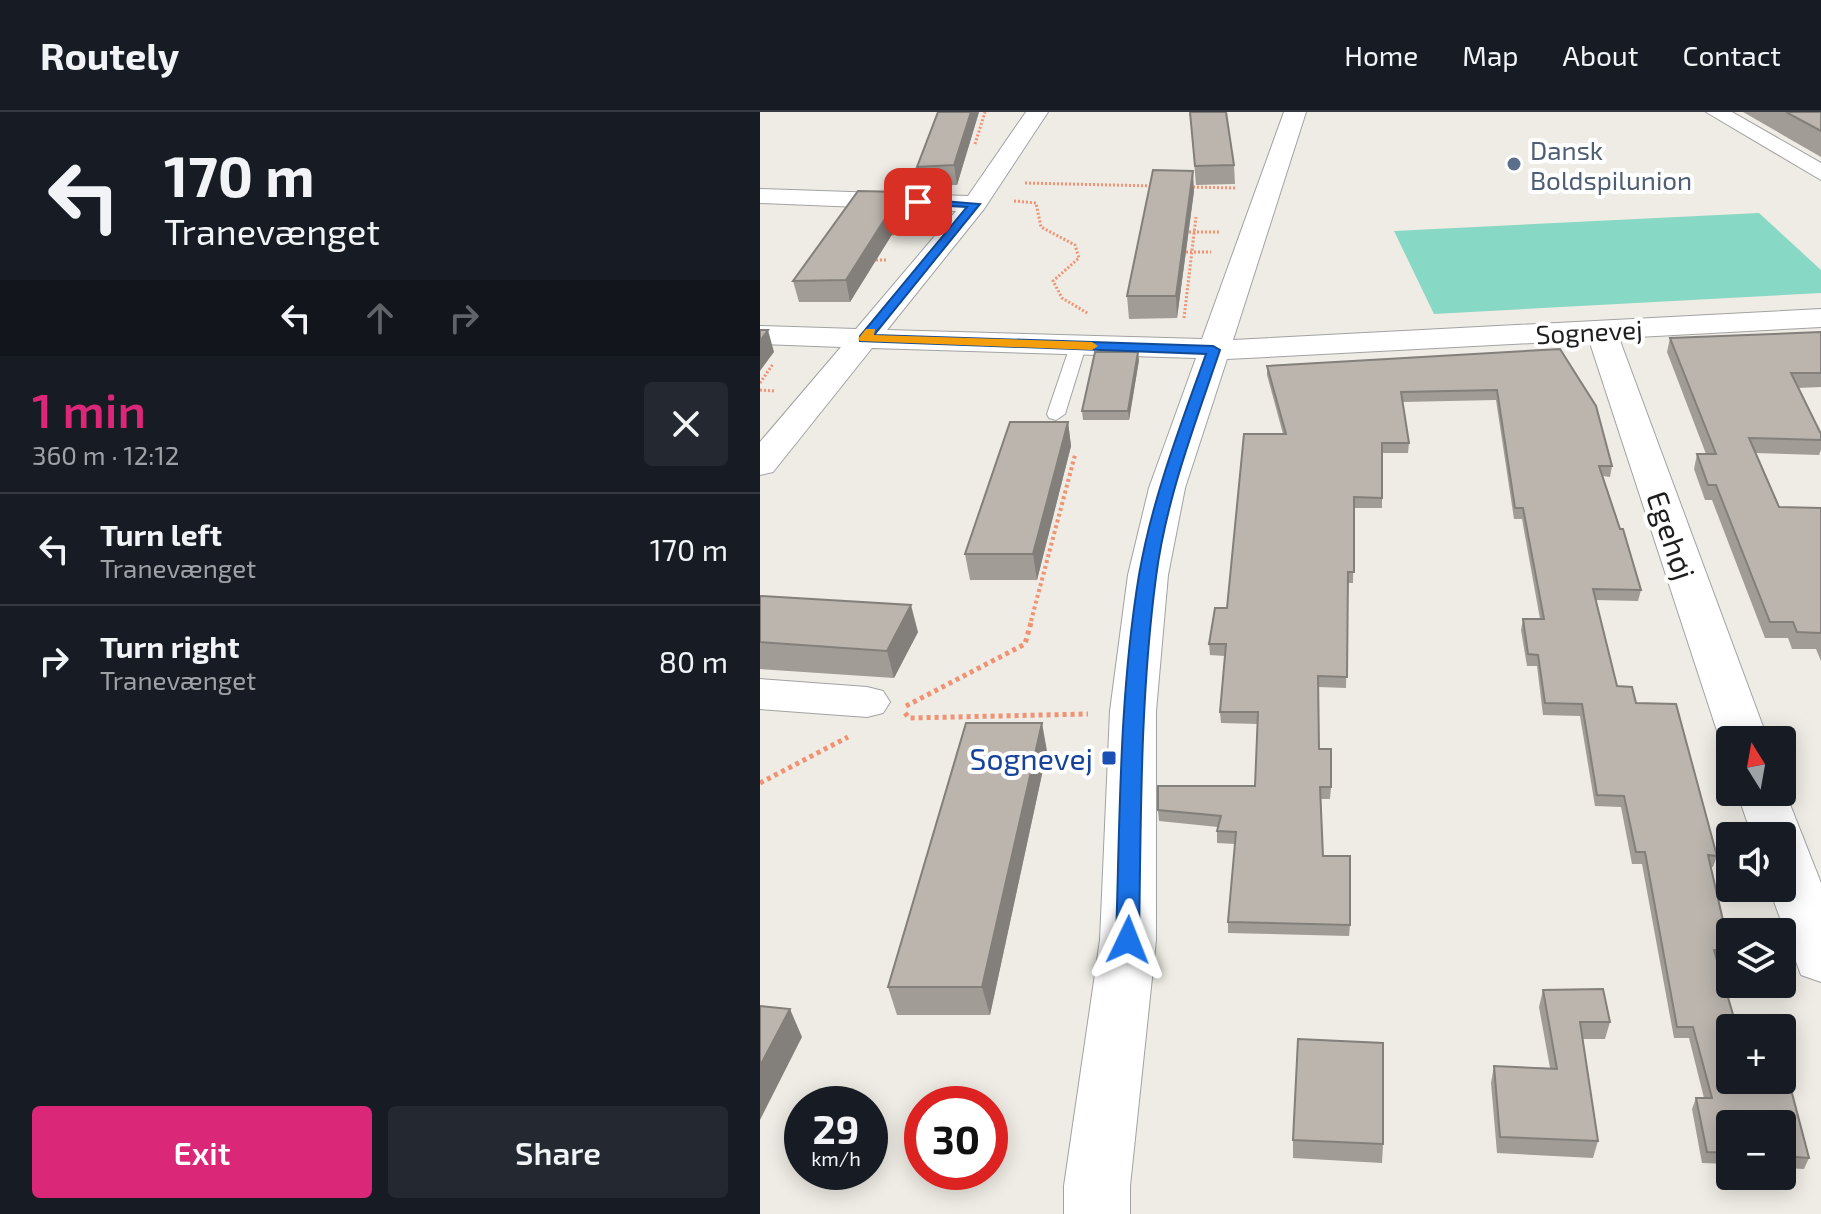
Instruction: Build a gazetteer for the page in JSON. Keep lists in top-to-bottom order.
{
  "streets": {
    "street": ["Sognevej", "Egehøj"]
  },
  "crossings": [
    ["Sognevej", "Egehøj"]
  ],
  "places": {
    "other": ["Dansk Boldspilunion"],
    "transit": ["Sognevej"]
  },
  "north": "top",
  "page": {
    "header": "Routely",
    "nav": [
      "Home",
      "Map",
      "About",
      "Contact"
    ],
    "turn": ["170 m", "Tranevænget"],
    "heading": ["1 min", "360 m · 12:12"],
    "list": [
      {
        "name": "Turn left",
        "note": "Tranevænget",
        "value": "170 m"
      },
      {
        "name": "Turn right",
        "note": "Tranevænget",
        "value": "80 m"
      }
    ],
    "map_buttons": ["+", "−"],
    "speed": "29 km/h",
    "limit": "30",
    "buttons": ["Exit", "Share"]
  }
}
